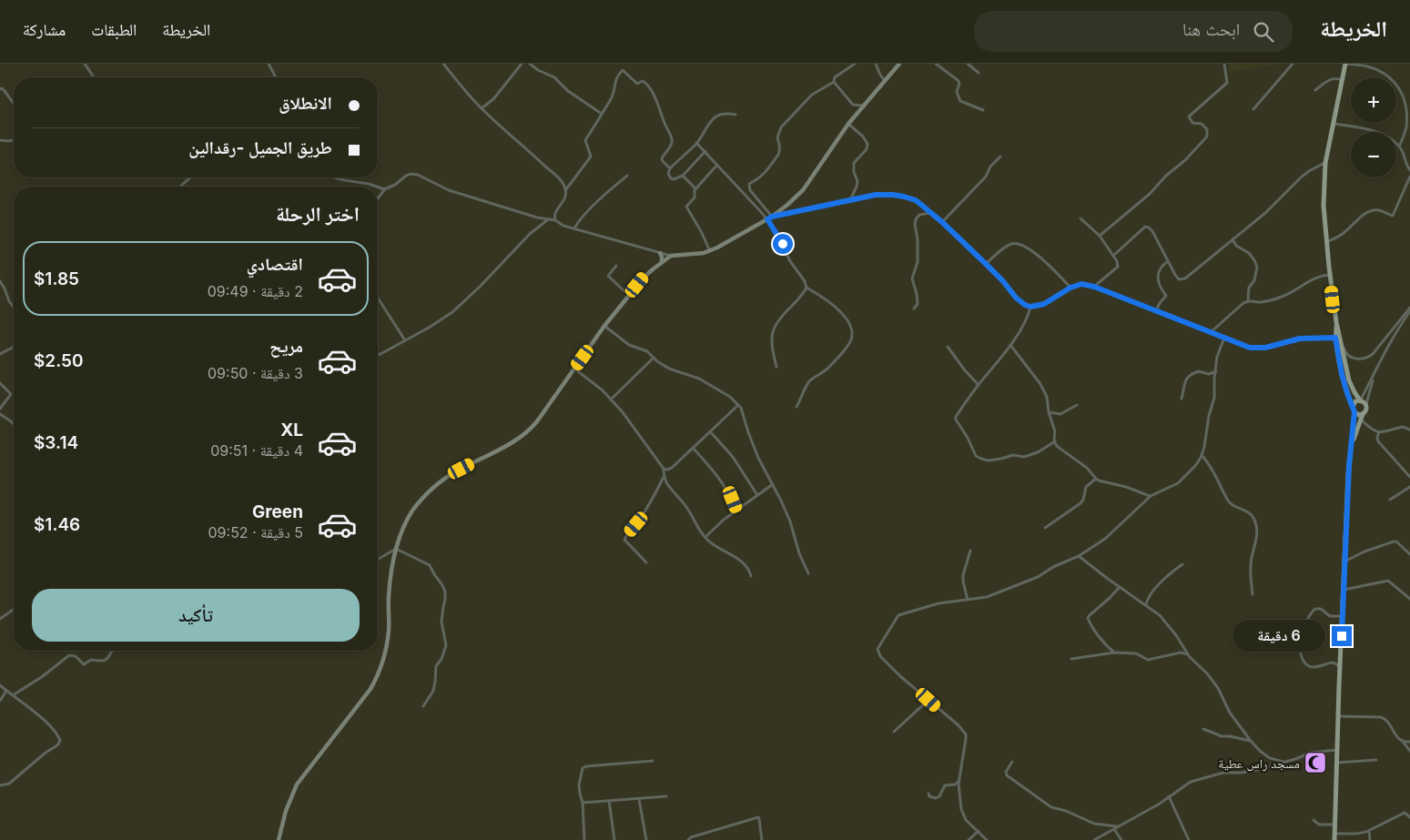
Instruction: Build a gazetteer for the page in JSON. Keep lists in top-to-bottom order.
{
  "places": {
    "mosque": ["مسجد راس عطية"]
  },
  "page": {
    "header": "الخريطة",
    "search": "ابحث هنا",
    "nav": ["الخريطة", "الطبقات", "مشاركة"],
    "map_buttons": ["+", "−"],
    "banner": ["الانطلاق", "طريق الجميل -رقدالين"],
    "heading": "اختر الرحلة",
    "list": [
      {
        "name": "اقتصادي",
        "note": "2 دقيقة · 09:49",
        "value": "$1.85"
      },
      {
        "name": "مريح",
        "note": "3 دقيقة · 09:50",
        "value": "$2.50"
      },
      {
        "name": "XL",
        "note": "4 دقيقة · 09:51",
        "value": "$3.14"
      },
      {
        "name": "Green",
        "note": "5 دقيقة · 09:52",
        "value": "$1.46"
      }
    ],
    "buttons": "تأكيد",
    "bubble": "6 دقيقة"
  }
}
